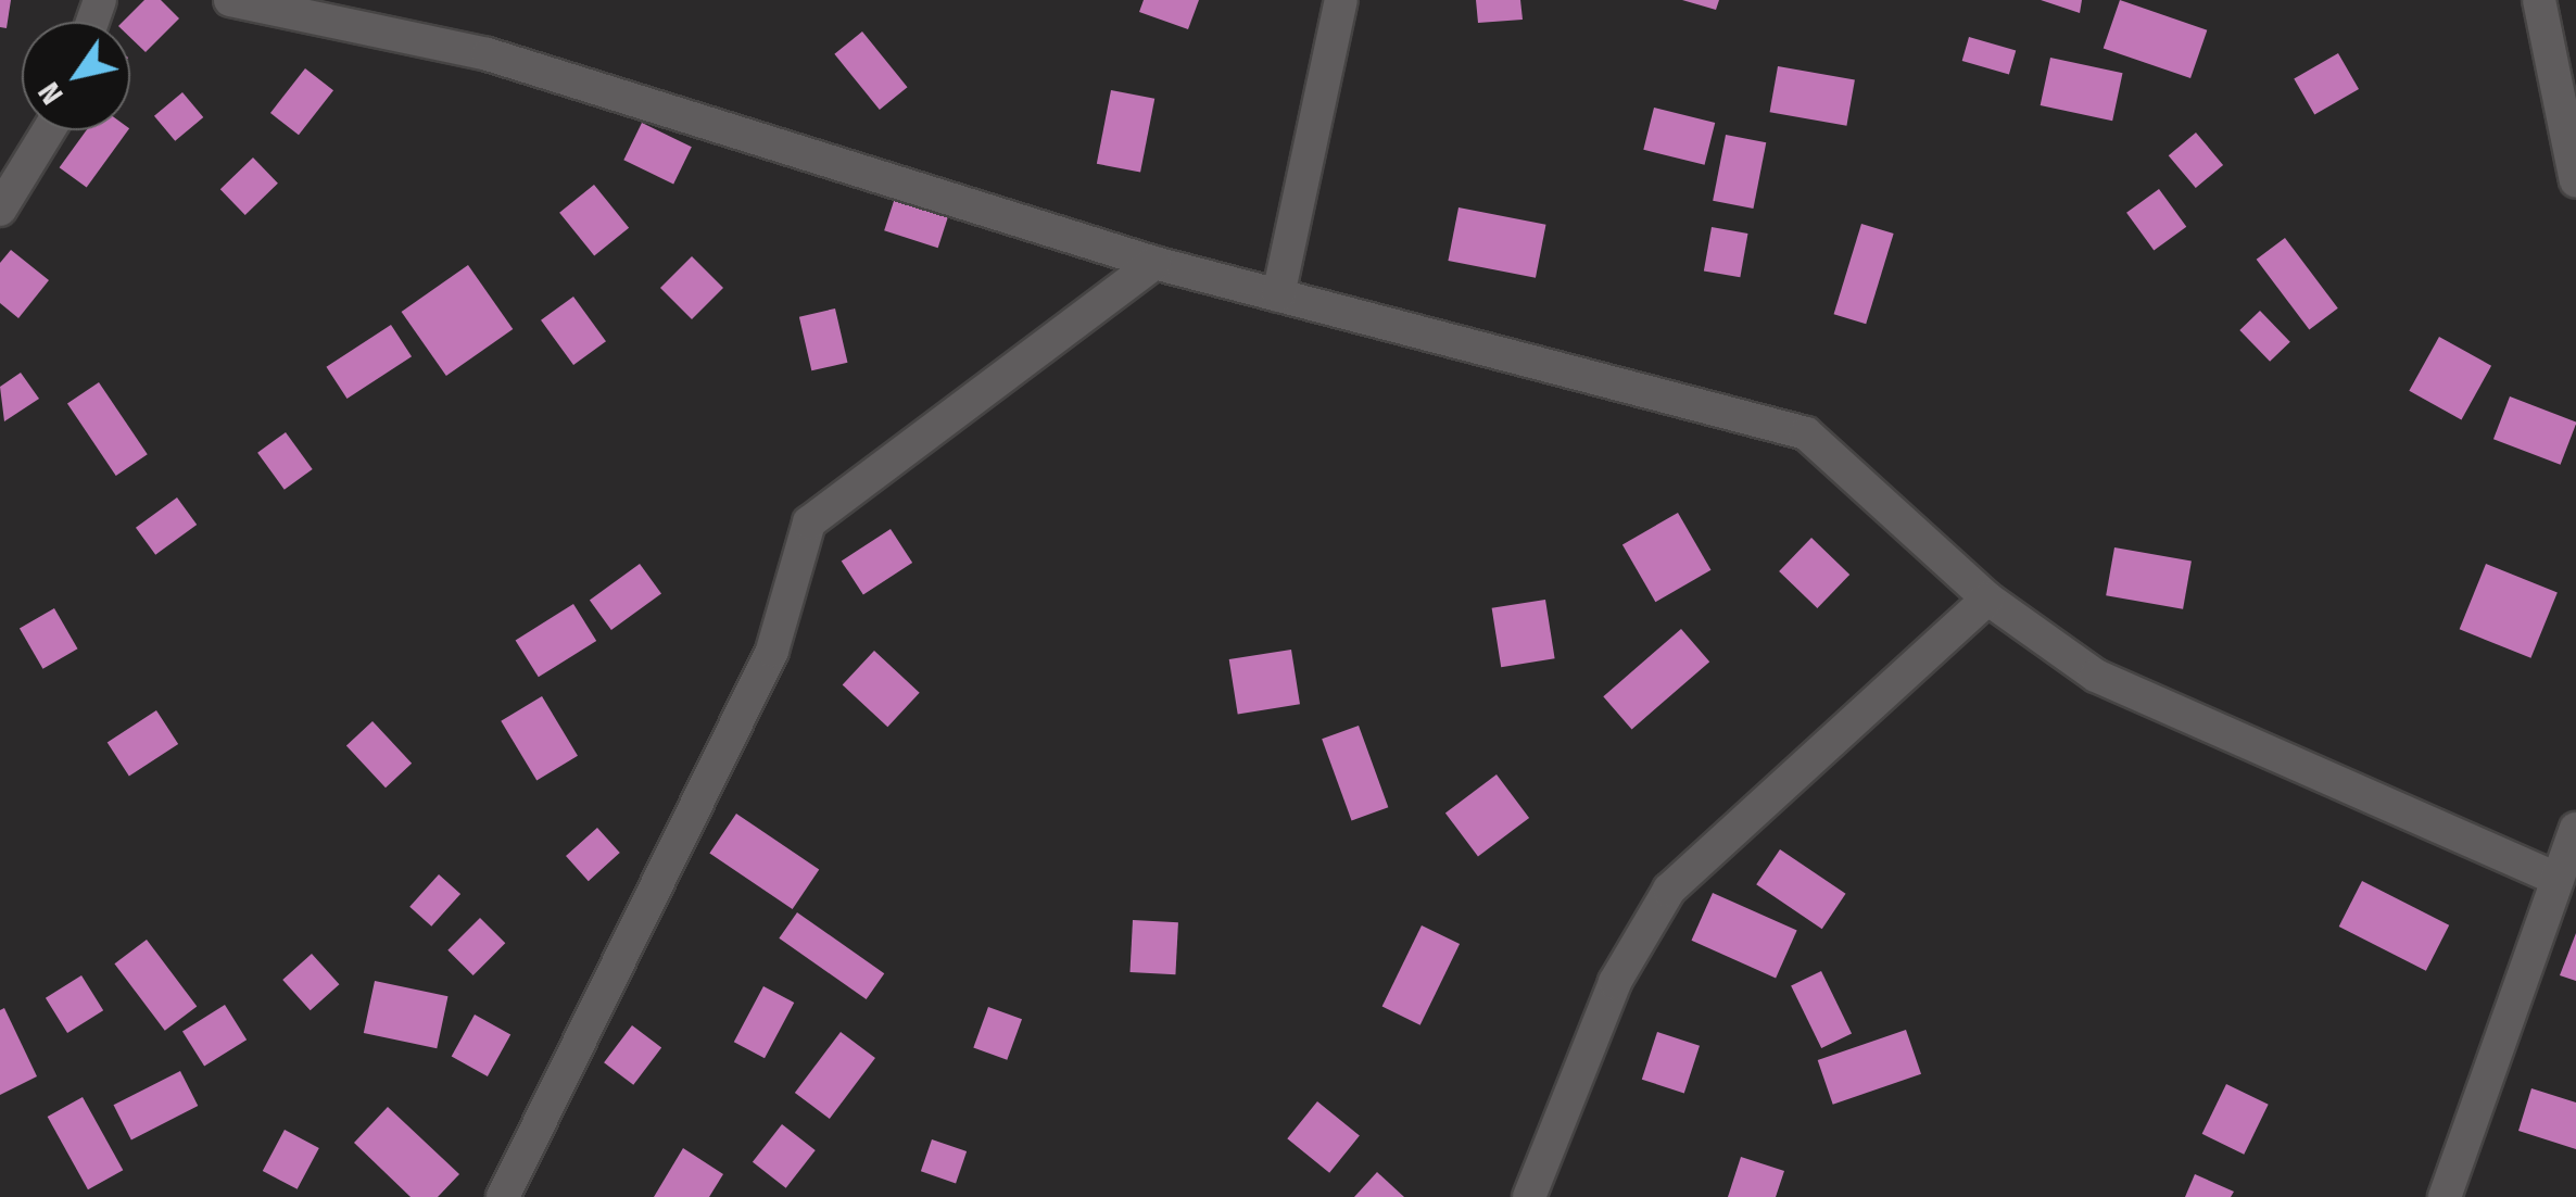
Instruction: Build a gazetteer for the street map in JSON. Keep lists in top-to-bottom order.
{
  "north": "bottom left"
}
